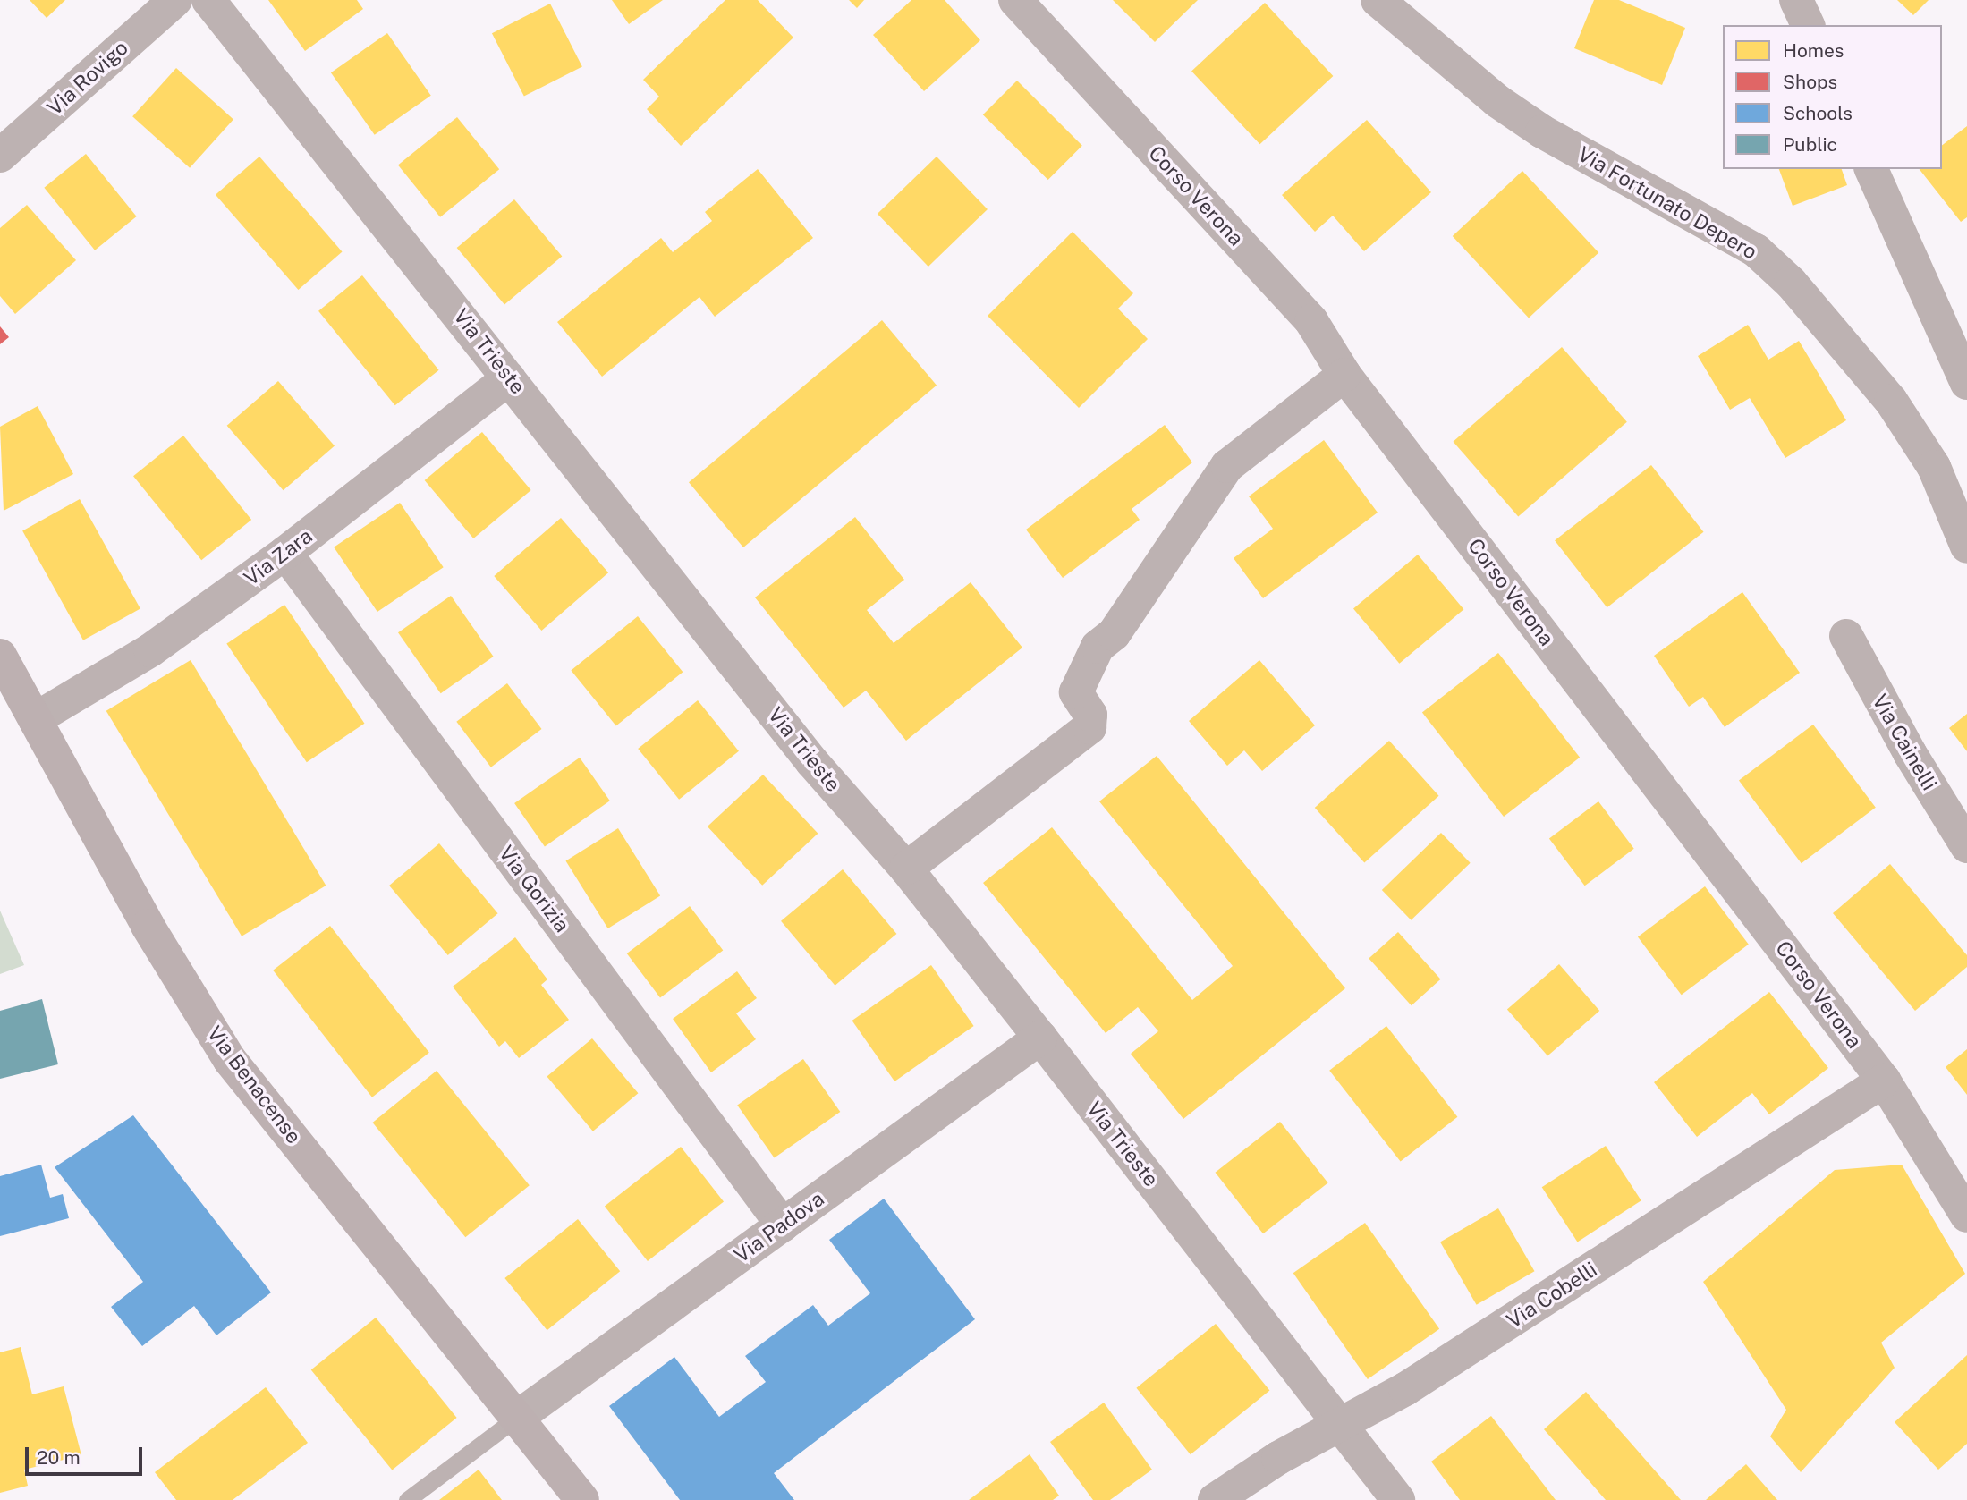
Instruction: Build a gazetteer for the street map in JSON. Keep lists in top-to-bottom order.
{
  "streets": {
    "main road": ["Via Benacense"],
    "street": [
      "Via Rovigo",
      "Corso Verona",
      "Via Fortunato Depero",
      "Via Trieste",
      "Via Zara",
      "Via Cainelli",
      "Via Gorizia",
      "Via Padova",
      "Via Cobelli"
    ]
  },
  "crossings": [
    ["Corso Verona", "Via Cobelli"],
    ["Via Trieste", "Via Zara"],
    ["Via Trieste", "Via Padova"],
    ["Via Trieste", "Via Cobelli"],
    ["Via Zara", "Via Gorizia"],
    ["Via Zara", "Via Benacense"],
    ["Via Gorizia", "Via Padova"],
    ["Via Benacense", "Via Padova"]
  ],
  "legend": [
    "Homes",
    "Shops",
    "Schools",
    "Public"
  ],
  "scale_bar": "20 m"
}
